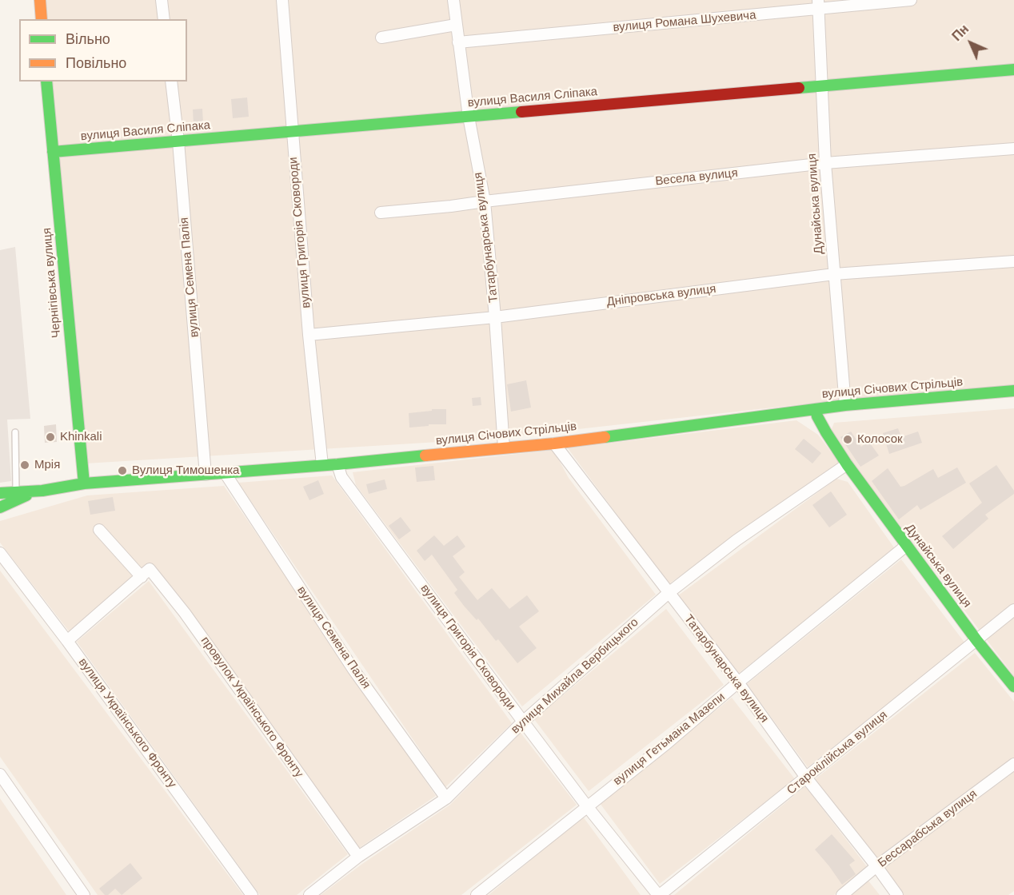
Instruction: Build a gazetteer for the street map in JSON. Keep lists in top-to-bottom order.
{
  "streets": {
    "street": [
      "вулиця Романа Шухевича",
      "вулиця Василя Сліпака",
      "Весела вулиця",
      "Дунайська вулиця",
      "вулиця Григорія Сковороди",
      "Татарбунарська вулиця",
      "вулиця Семена Палія",
      "Чернігівська вулиця",
      "Дніпровська вулиця",
      "вулиця Січових Стрільців",
      "вулиця Михайла Вербицького",
      "провулок Українського Фронту",
      "вулиця Українського Фронту",
      "вулиця Гетьмана Мазепи",
      "Старокілійська вулиця",
      "Бессарабська вулиця"
    ]
  },
  "crossings": [
    ["вулиця Романа Шухевича", "Дунайська вулиця"],
    ["вулиця Романа Шухевича", "Татарбунарська вулиця"],
    ["вулиця Василя Сліпака", "Дунайська вулиця"],
    ["вулиця Василя Сліпака", "вулиця Григорія Сковороди"],
    ["вулиця Василя Сліпака", "Татарбунарська вулиця"],
    ["вулиця Василя Сліпака", "вулиця Семена Палія"],
    ["вулиця Василя Сліпака", "Чернігівська вулиця"],
    ["Весела вулиця", "Дунайська вулиця"],
    ["Весела вулиця", "Татарбунарська вулиця"],
    ["Дунайська вулиця", "Дніпровська вулиця"],
    ["Дунайська вулиця", "вулиця Січових Стрільців"],
    ["Дунайська вулиця", "вулиця Михайла Вербицького"],
    ["Дунайська вулиця", "вулиця Гетьмана Мазепи"],
    ["Дунайська вулиця", "Старокілійська вулиця"],
    ["вулиця Григорія Сковороди", "Дніпровська вулиця"],
    ["вулиця Григорія Сковороди", "вулиця Січових Стрільців"],
    ["вулиця Григорія Сковороди", "вулиця Михайла Вербицького"],
    ["вулиця Григорія Сковороди", "вулиця Гетьмана Мазепи"],
    ["вулиця Григорія Сковороди", "Старокілійська вулиця"],
    ["Татарбунарська вулиця", "Дніпровська вулиця"],
    ["Татарбунарська вулиця", "вулиця Січових Стрільців"],
    ["Татарбунарська вулиця", "вулиця Михайла Вербицького"],
    ["Татарбунарська вулиця", "вулиця Гетьмана Мазепи"],
    ["Татарбунарська вулиця", "Старокілійська вулиця"],
    ["Татарбунарська вулиця", "Бессарабська вулиця"],
    ["вулиця Семена Палія", "вулиця Січових Стрільців"],
    ["вулиця Семена Палія", "вулиця Михайла Вербицького"],
    ["Чернігівська вулиця", "вулиця Січових Стрільців"],
    ["вулиця Михайла Вербицького", "провулок Українського Фронту"]
  ],
  "places": [
    "Khinkali",
    "Колосок",
    "Мрія",
    "Вулиця Тимошенка"
  ],
  "legend": ["Вільно", "Повільно"],
  "north": "top left"
}
